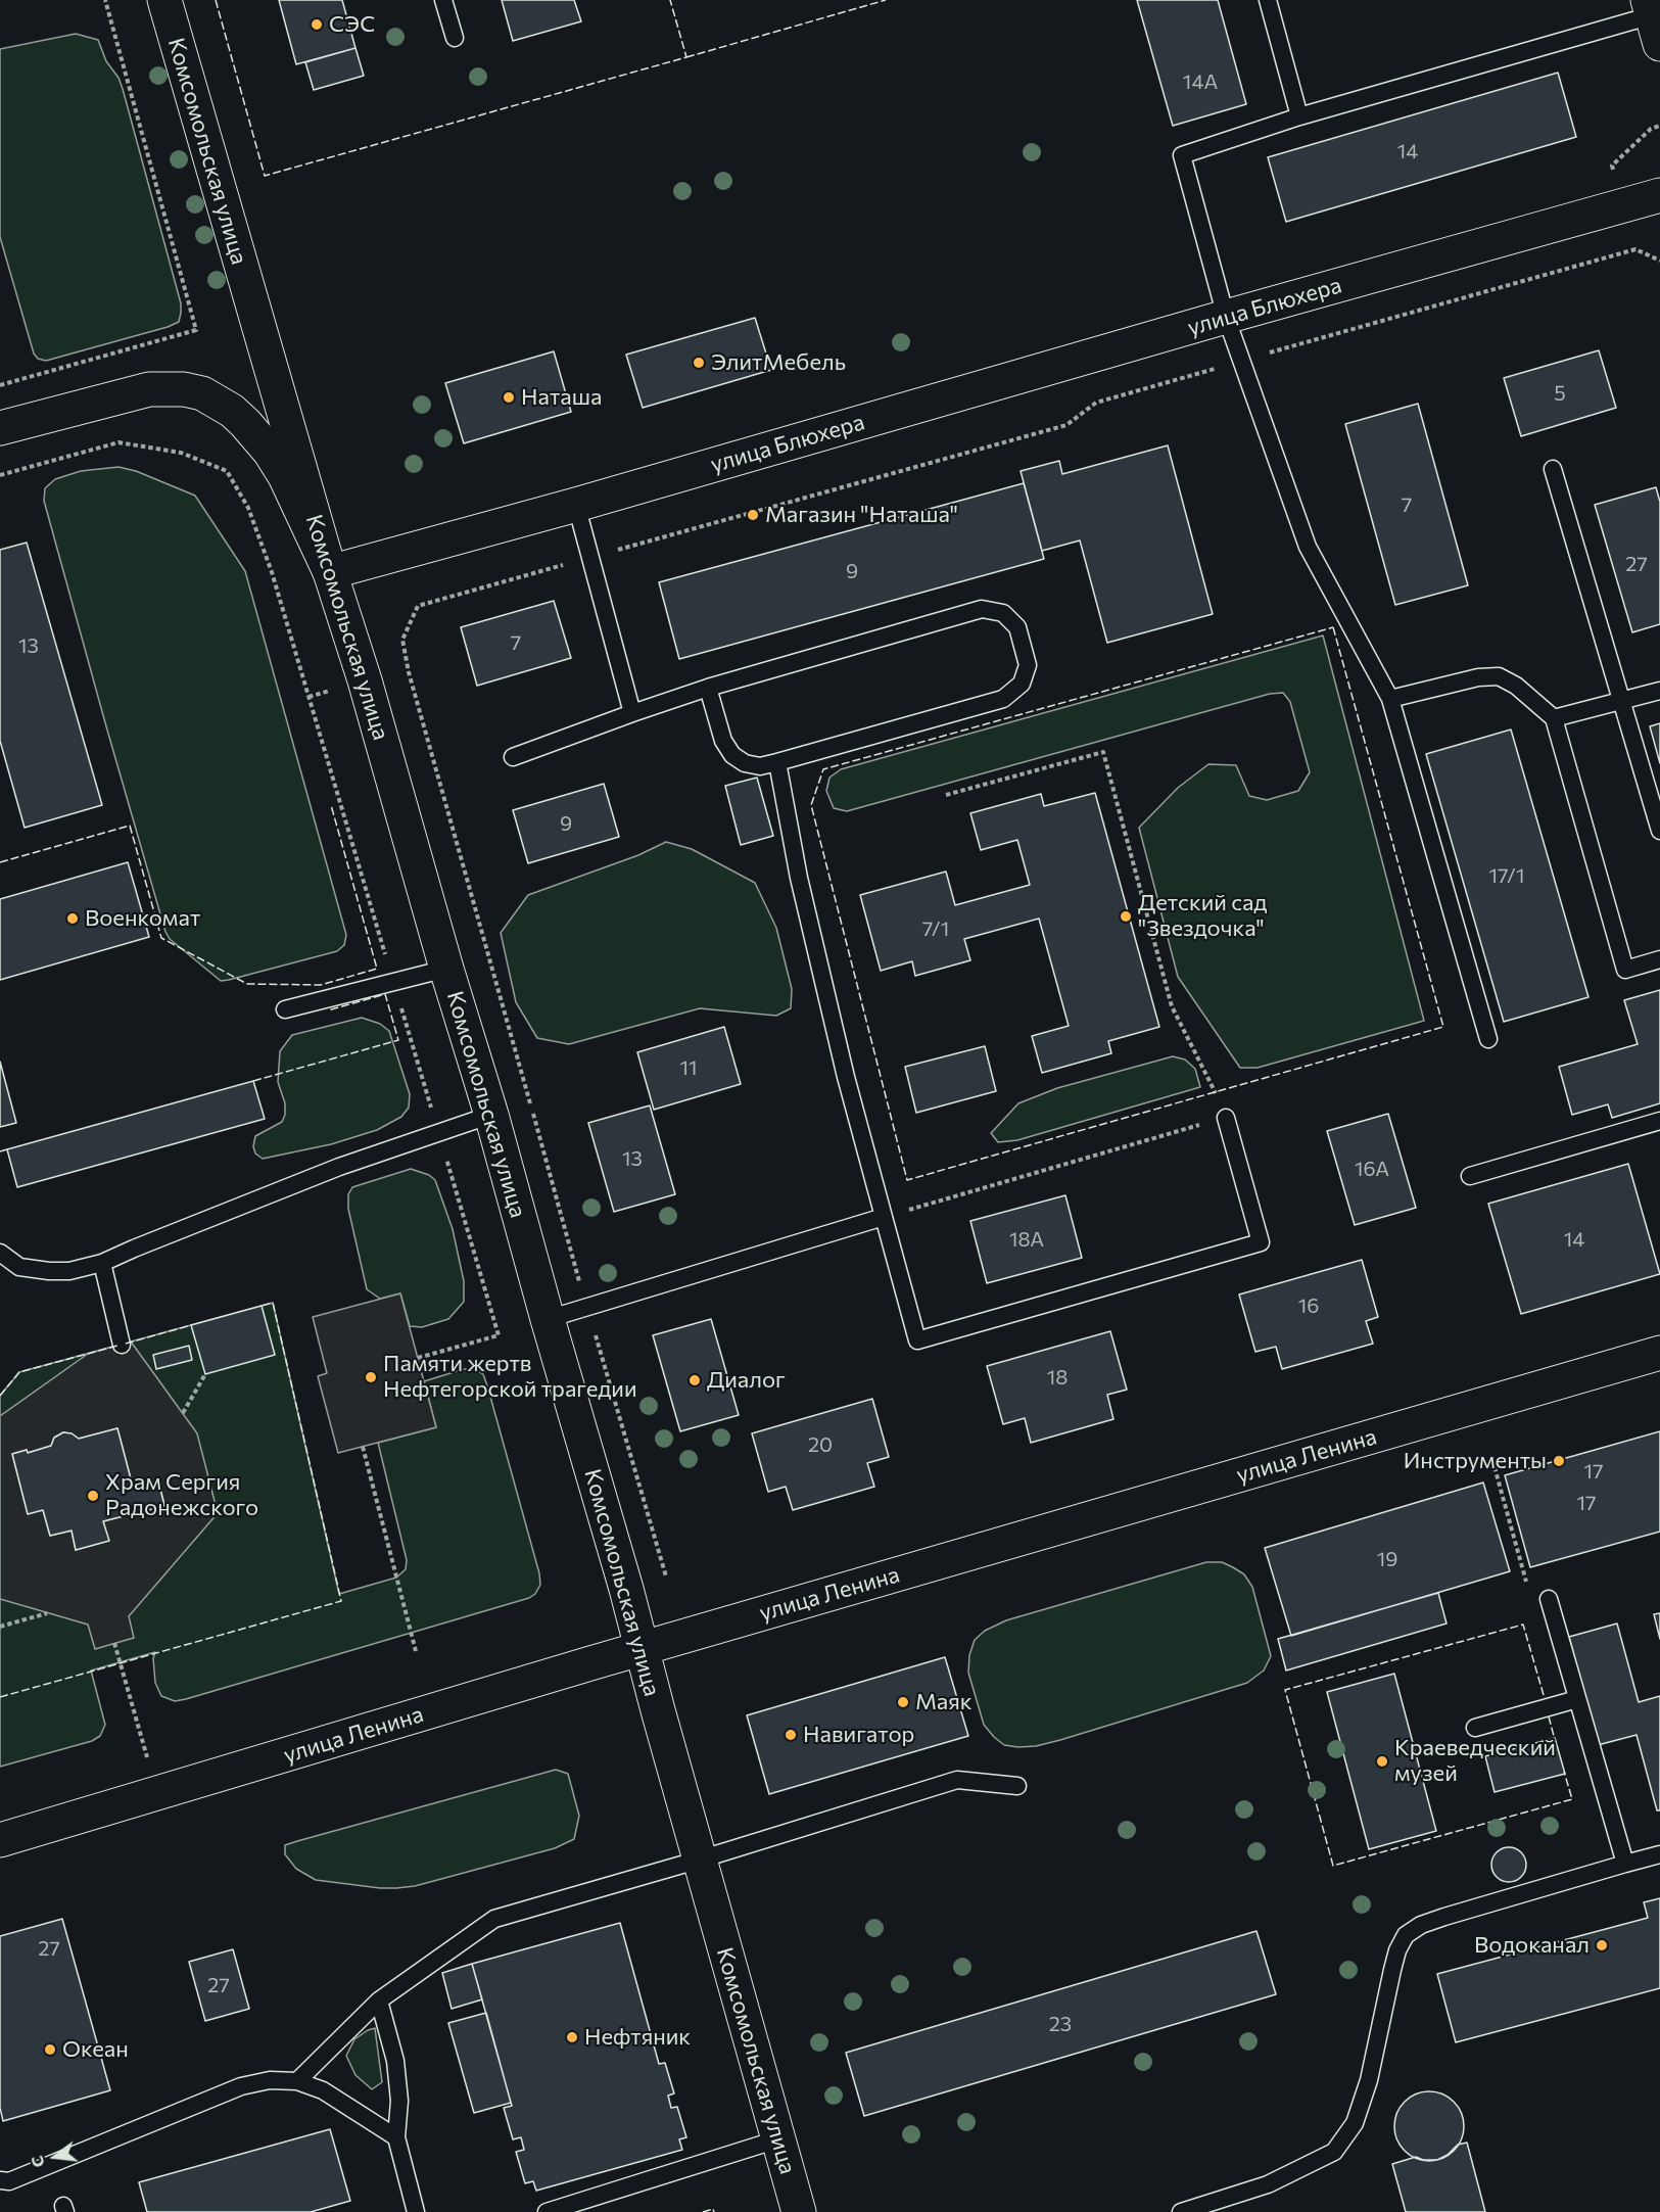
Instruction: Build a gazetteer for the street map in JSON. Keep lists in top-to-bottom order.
{
  "streets": {
    "street": ["Комсомольская улица", "улица Блюхера", "улица Ленина"]
  },
  "crossings": [
    ["Комсомольская улица", "улица Блюхера"],
    ["Комсомольская улица", "улица Ленина"]
  ],
  "places": [
    "СЭС",
    "ЭлитМебель",
    "Наташа",
    "Магазин \"Наташа\"",
    "Детский сад \"Звездочка\"",
    "Военкомат",
    "Памяти жертв Нефтегорской трагедии",
    "Диалог",
    "Инструменты",
    "Храм Сергия Радонежского",
    "Маяк",
    "Навигатор",
    "Краеведческий музей",
    "Водоканал",
    "Нефтяник",
    "Океан"
  ],
  "house_numbers": [
    "14А",
    "14",
    "5",
    "7",
    "27",
    "9",
    "7",
    "13",
    "9",
    "17/1",
    "7/1",
    "11",
    "13",
    "16А",
    "18А",
    "14",
    "16",
    "18",
    "20",
    "17",
    "17",
    "19",
    "27",
    "27",
    "23"
  ],
  "north": "left"
}
